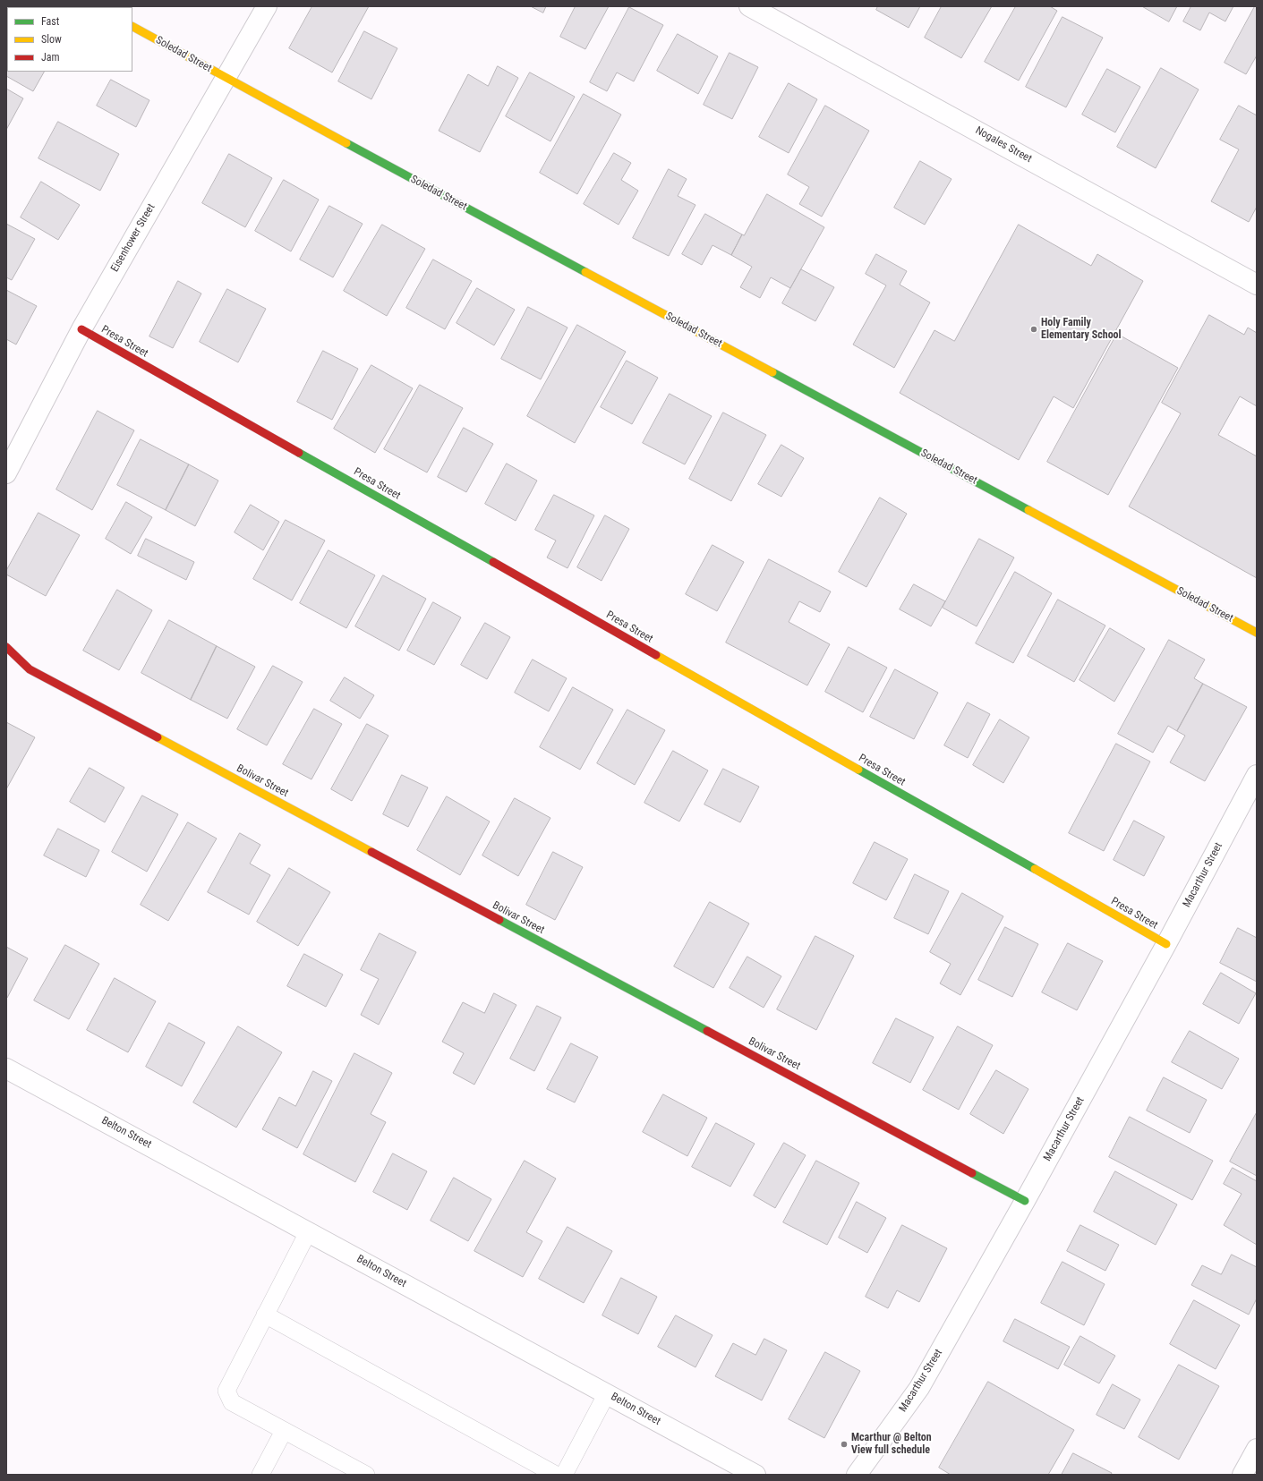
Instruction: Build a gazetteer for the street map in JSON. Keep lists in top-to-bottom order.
{
  "streets": {
    "street": [
      "Soledad Street",
      "Nogales Street",
      "Eisenhower Street",
      "Presa Street",
      "Bolivar Street",
      "Macarthur Street",
      "Belton Street"
    ]
  },
  "crossings": [
    ["Soledad Street", "Eisenhower Street"],
    ["Eisenhower Street", "Presa Street"],
    ["Presa Street", "Macarthur Street"],
    ["Bolivar Street", "Macarthur Street"]
  ],
  "places": ["Holy Family Elementary School", "Mcarthur @ Belton View full schedule"],
  "legend": ["Fast", "Slow", "Jam"]
}
